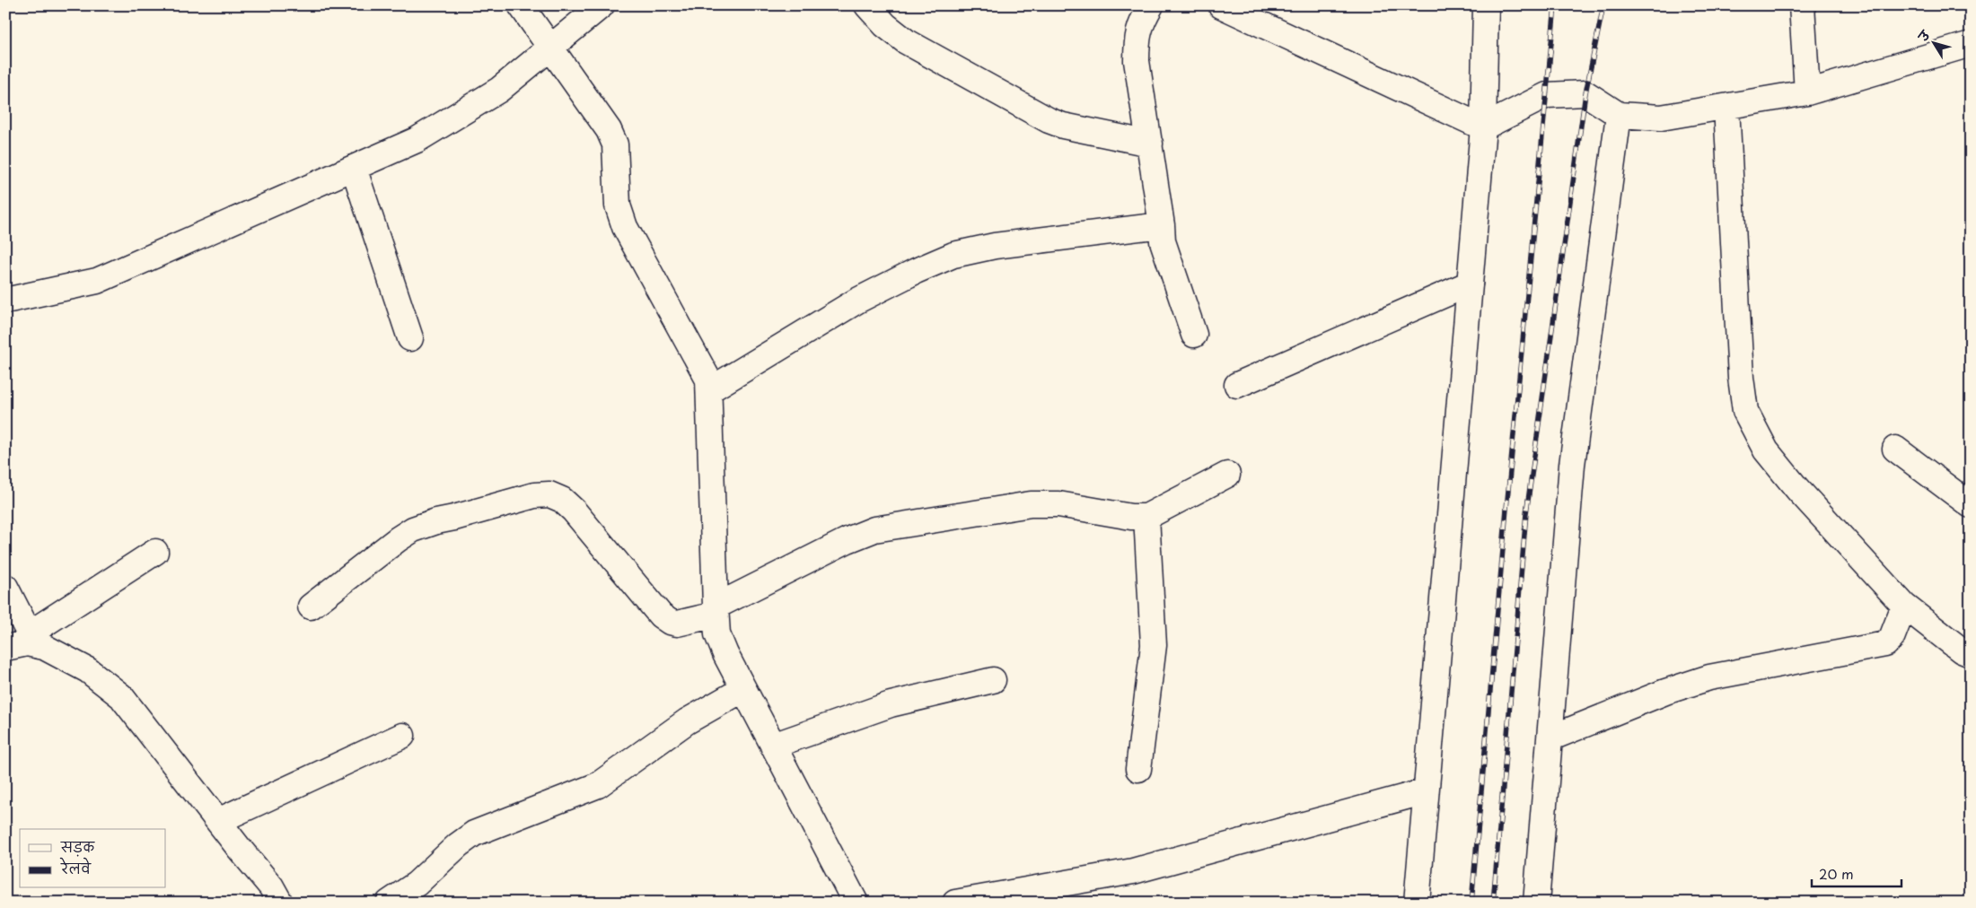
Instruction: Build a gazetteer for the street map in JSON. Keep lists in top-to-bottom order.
{
  "legend": ["सड़क", "रेलवे"],
  "scale_bar": "20 m",
  "north": "top left"
}
